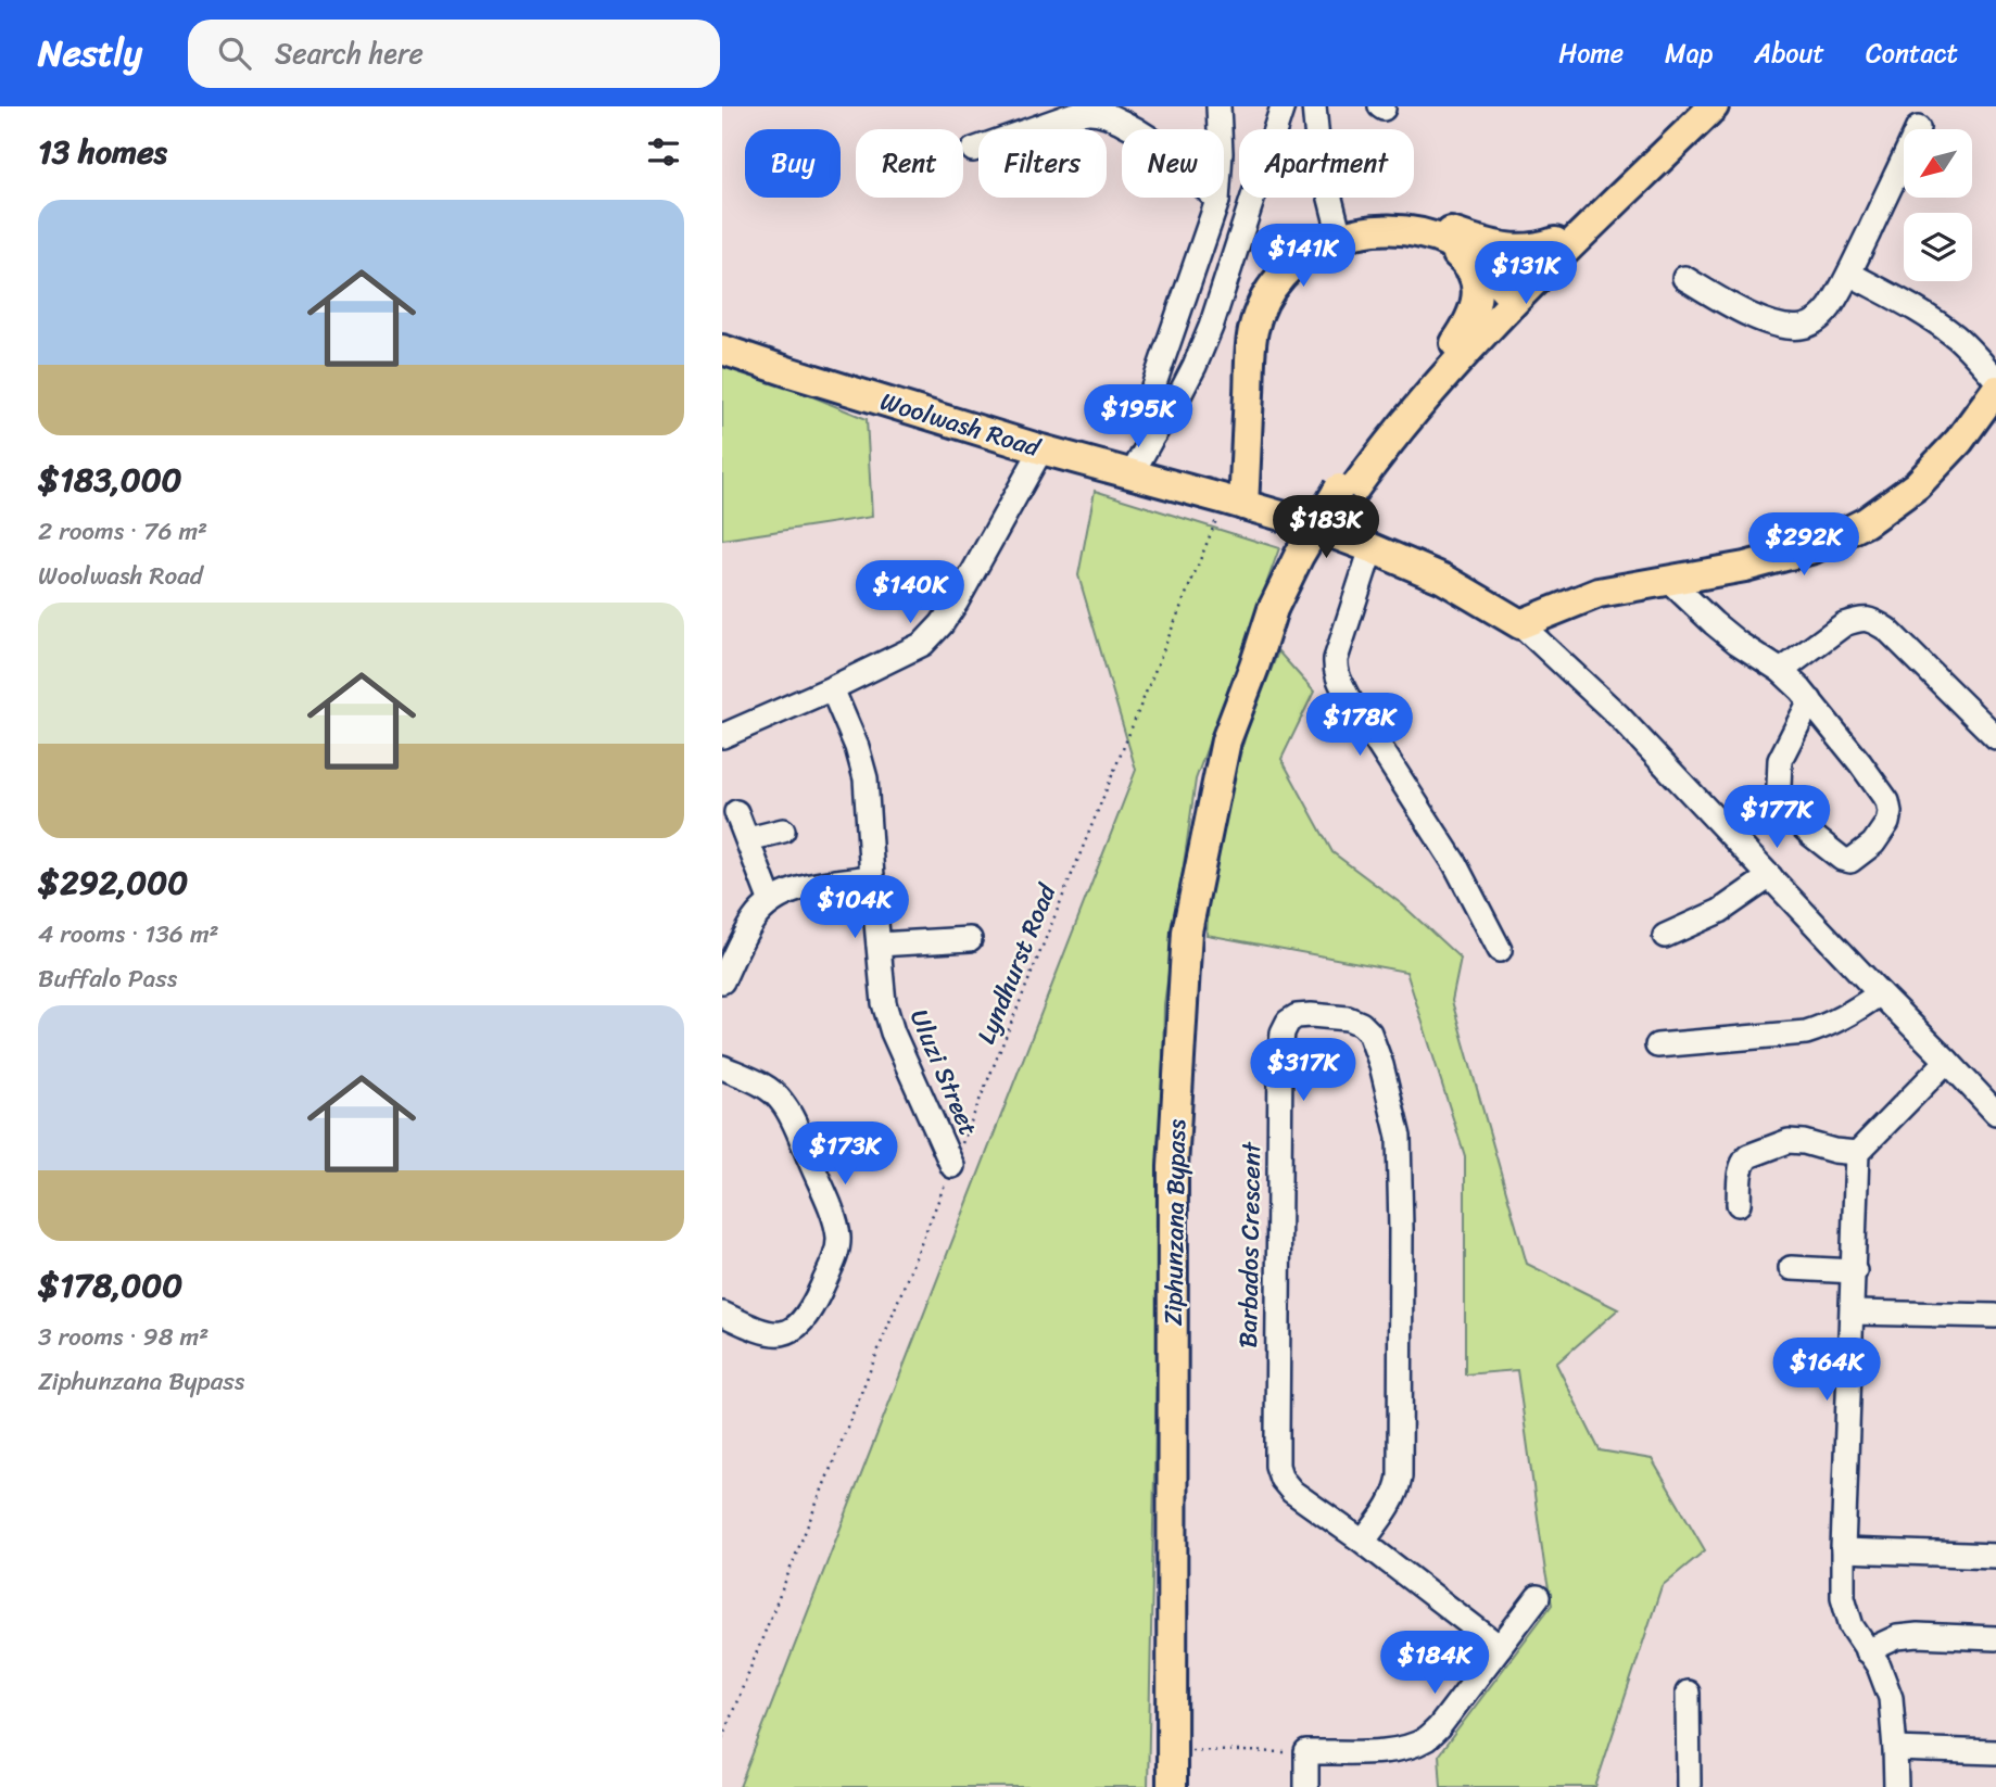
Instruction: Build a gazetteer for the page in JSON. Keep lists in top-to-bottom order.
{
  "streets": {
    "main road": ["Woolwash Road", "Ziphunzana Bypass"],
    "street": ["Uluzi Street", "Barbados Crescent"],
    "path": ["Lyndhurst Road"]
  },
  "crossings": [
    ["Woolwash Road", "Lyndhurst Road"],
    ["Lyndhurst Road", "Uluzi Street"]
  ],
  "north": "bottom left",
  "page": {
    "header": "Nestly",
    "search": "Search here",
    "nav": [
      "Home",
      "Map",
      "About",
      "Contact"
    ],
    "heading": "13 homes",
    "chip": [
      "Buy",
      "Rent",
      "Filters",
      "New",
      "Apartment"
    ],
    "list": [
      {
        "name": "$183,000",
        "note": "2 rooms · 76 m² · Woolwash Road"
      },
      {
        "name": "$292,000",
        "note": "4 rooms · 136 m² · Buffalo Pass"
      },
      {
        "name": "$178,000",
        "note": "3 rooms · 98 m² · Ziphunzana Bypass"
      }
    ],
    "price": [
      "$141K",
      "$131K",
      "$195K",
      "$183K",
      "$292K",
      "$140K",
      "$178K",
      "$177K",
      "$104K",
      "$317K",
      "$173K",
      "$164K",
      "$184K"
    ]
  }
}
